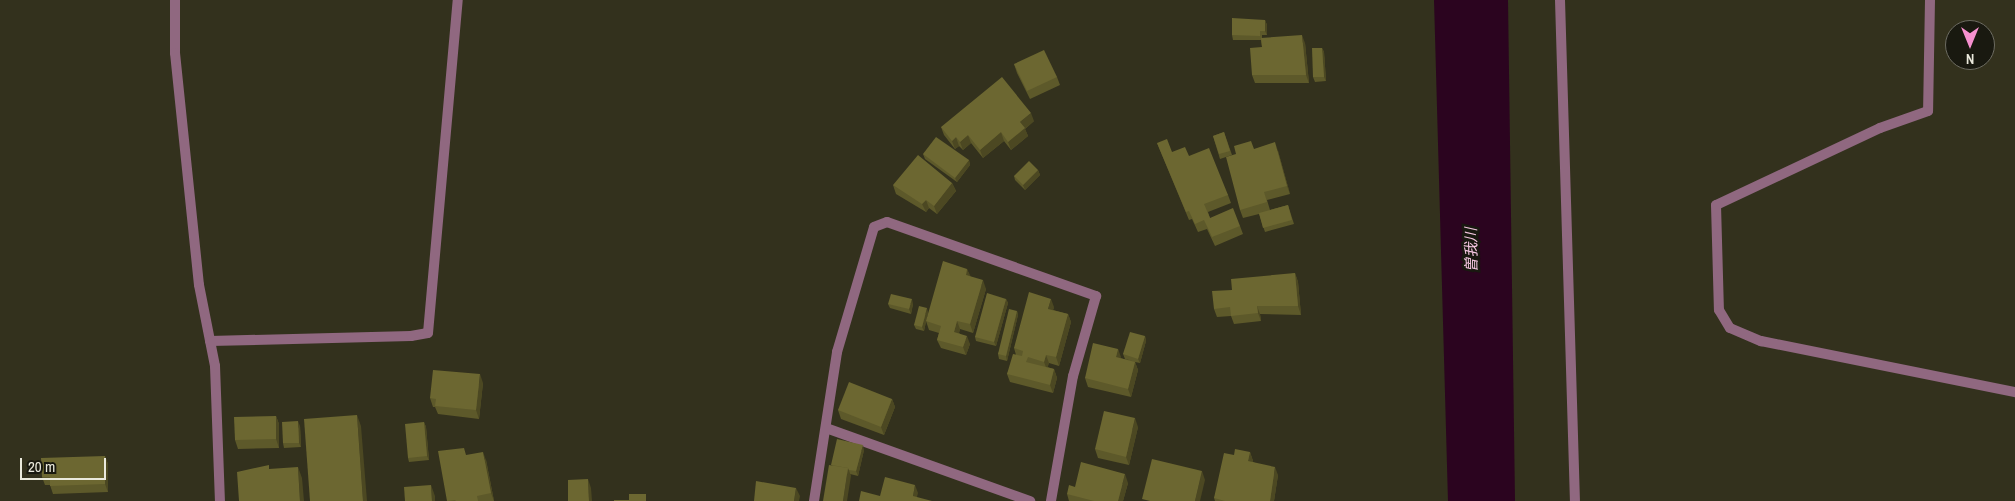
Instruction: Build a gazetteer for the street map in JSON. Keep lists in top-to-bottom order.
{
  "water": ["曽我川"],
  "scale_bar": "20 m",
  "north": "bottom"
}
